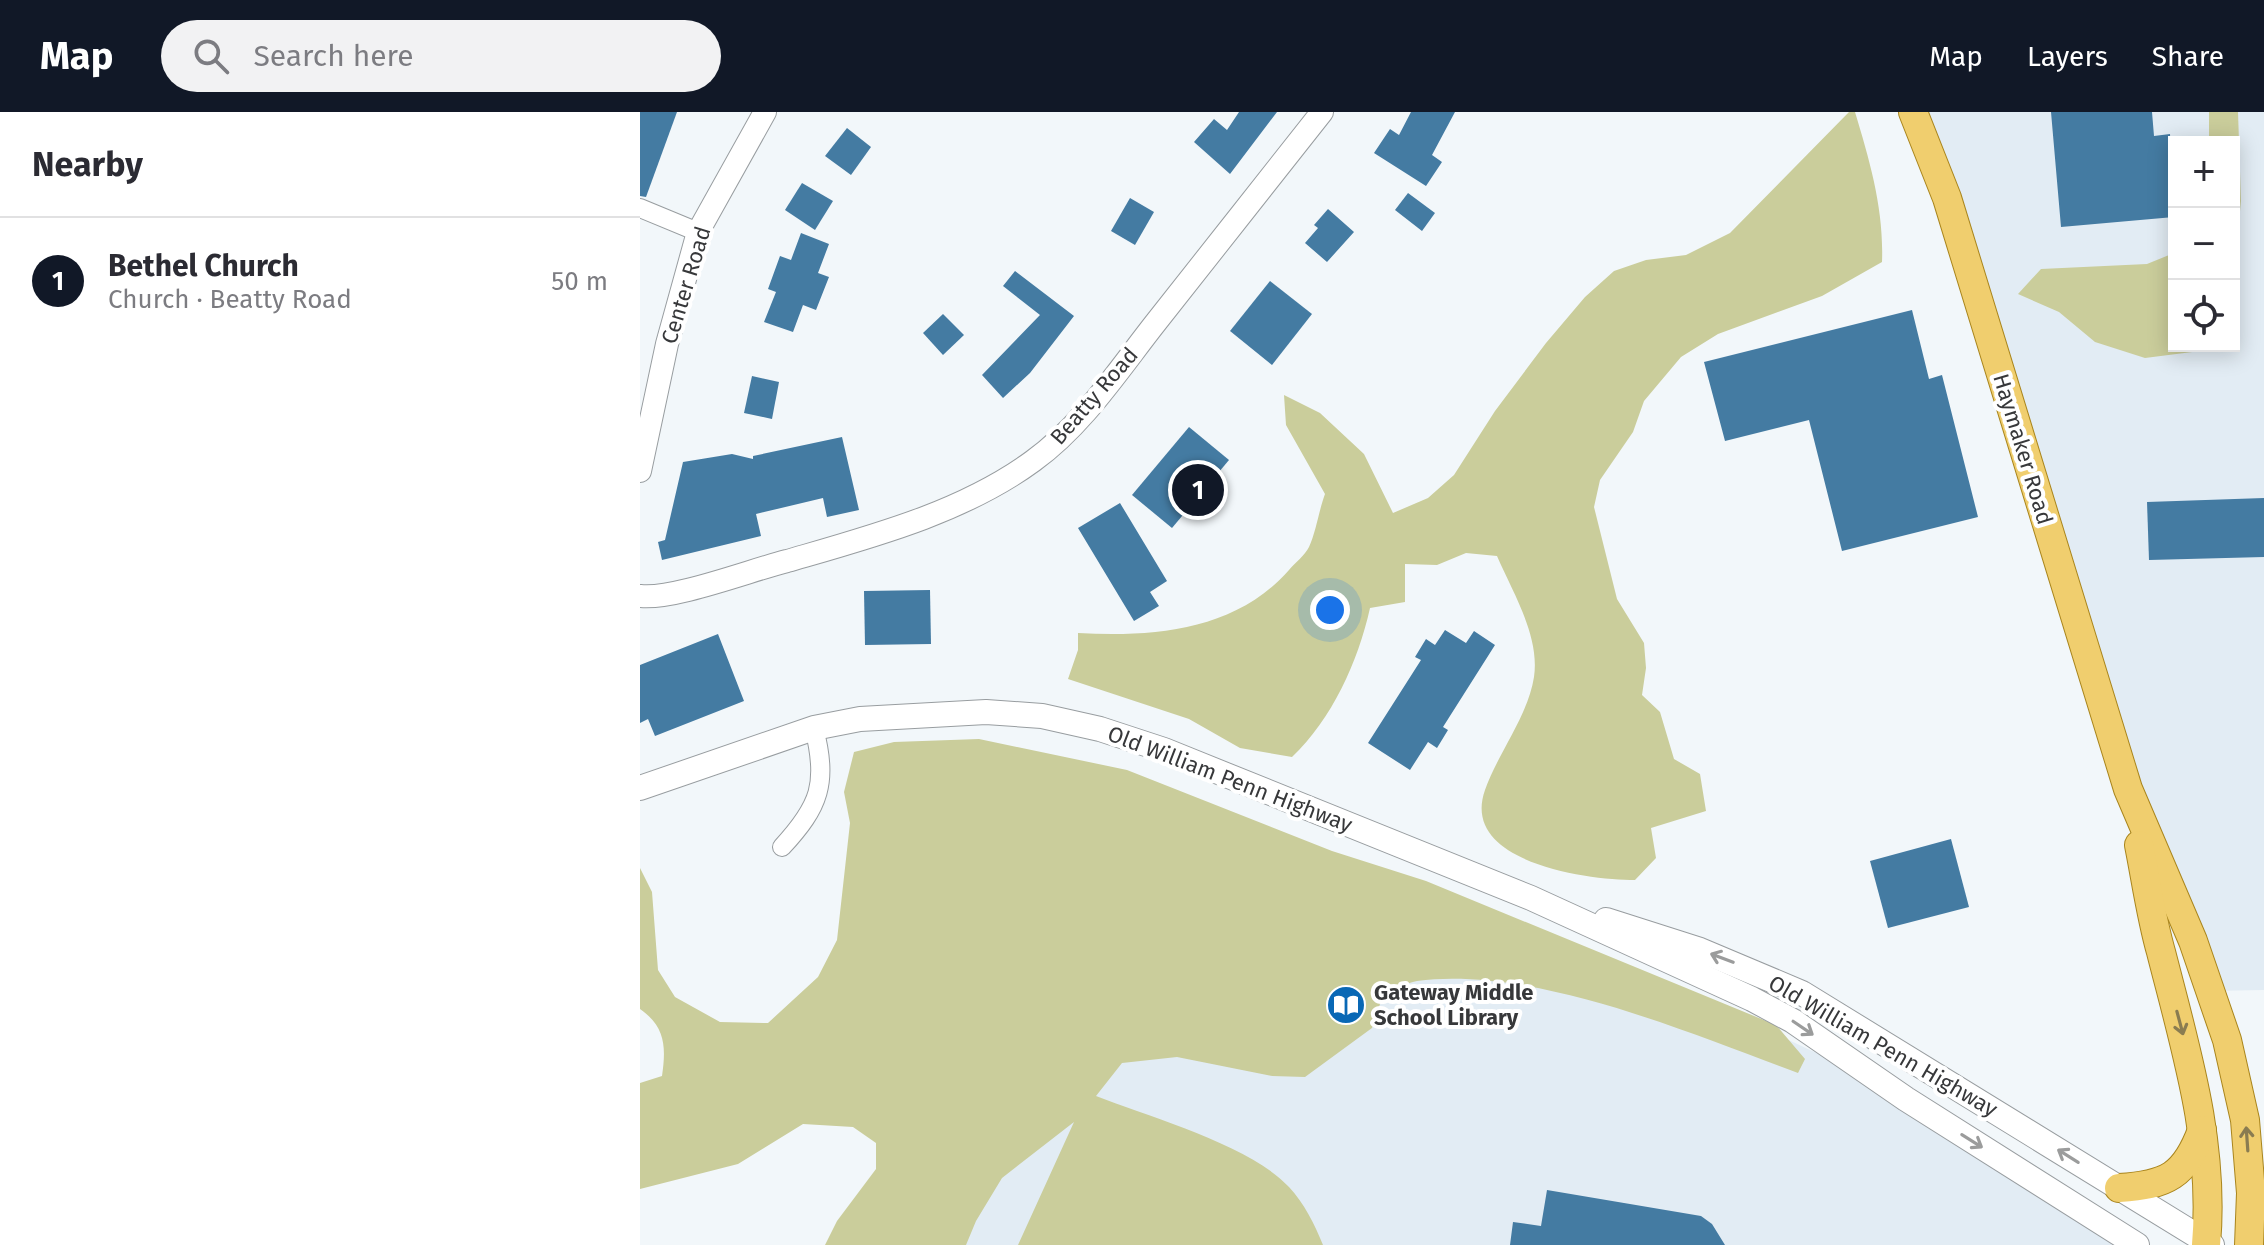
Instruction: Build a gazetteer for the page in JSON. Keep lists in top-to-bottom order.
{
  "streets": {
    "main road": ["Haymaker Road", "Old William Penn Highway"],
    "street": ["Center Road", "Beatty Road"]
  },
  "crossings": [
    ["Haymaker Road", "Old William Penn Highway"]
  ],
  "places": {
    "library": ["Gateway Middle School Library"]
  },
  "page": {
    "header": "Map",
    "search": "Search here",
    "nav": ["Map", "Layers", "Share"],
    "heading": "Nearby",
    "map_buttons": ["+", "−"],
    "list": [
      {
        "mark": "1",
        "name": "Bethel Church",
        "note": "Church · Beatty Road",
        "value": "50 m"
      }
    ],
    "pins": "1"
  }
}
